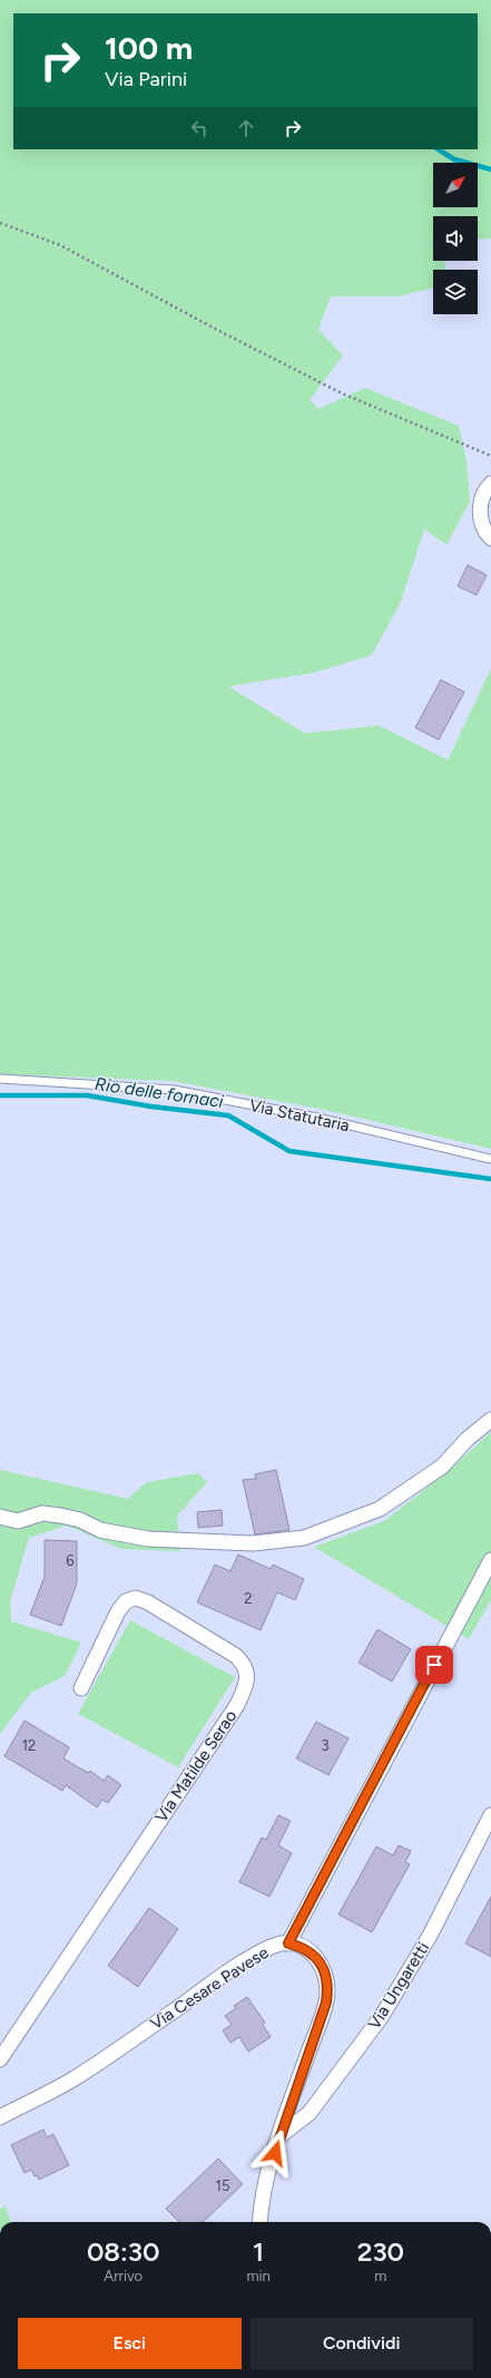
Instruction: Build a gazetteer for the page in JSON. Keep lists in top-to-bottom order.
{
  "streets": {
    "street": ["Via Matilde Serao", "Via Ungaretti", "Via Cesare Pavese"],
    "lane": ["Via Statutaria"]
  },
  "crossings": [
    ["Via Ungaretti", "Via Cesare Pavese"]
  ],
  "water": ["Rio delle fornaci"],
  "house_numbers": [
    "6",
    "2",
    "12",
    "3",
    "15"
  ],
  "north": "top right",
  "page": {
    "turn": ["100 m", "Via Parini"],
    "eta": [
      "08:30",
      "Arrivo",
      "1",
      "min",
      "230",
      "m"
    ],
    "buttons": ["Esci", "Condividi"]
  }
}
